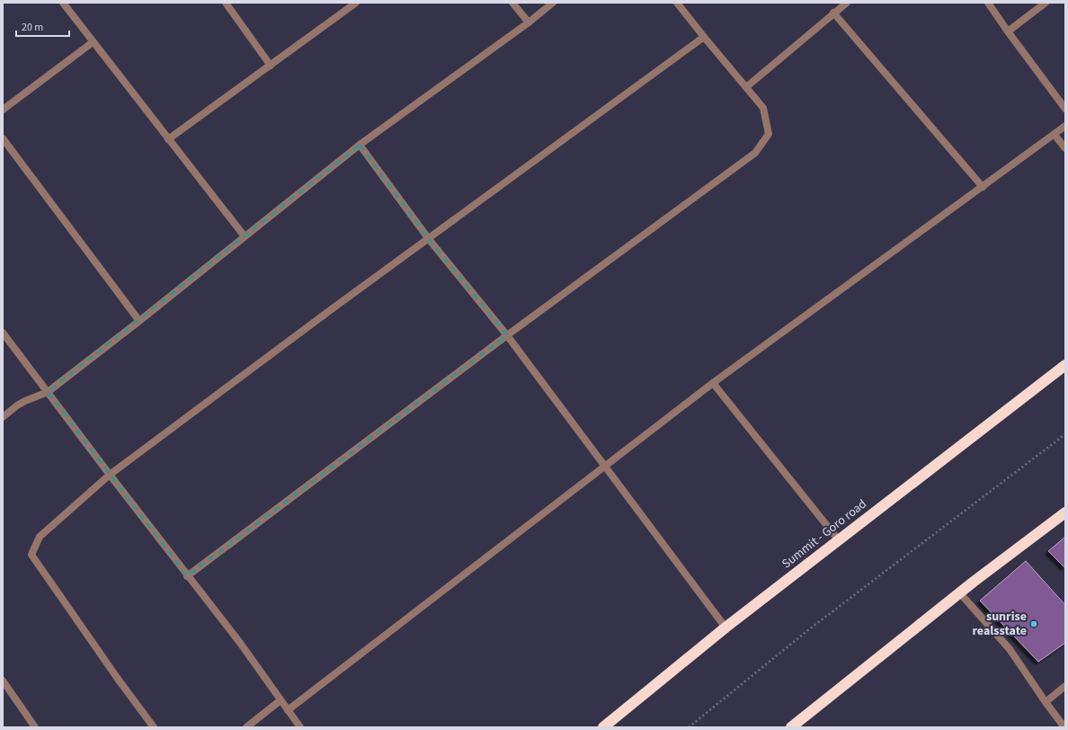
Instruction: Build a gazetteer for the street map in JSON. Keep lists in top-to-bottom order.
{
  "streets": {
    "highway": ["Summit - Goro road"]
  },
  "places": ["sunrise realsstate"],
  "scale_bar": "20 m"
}
